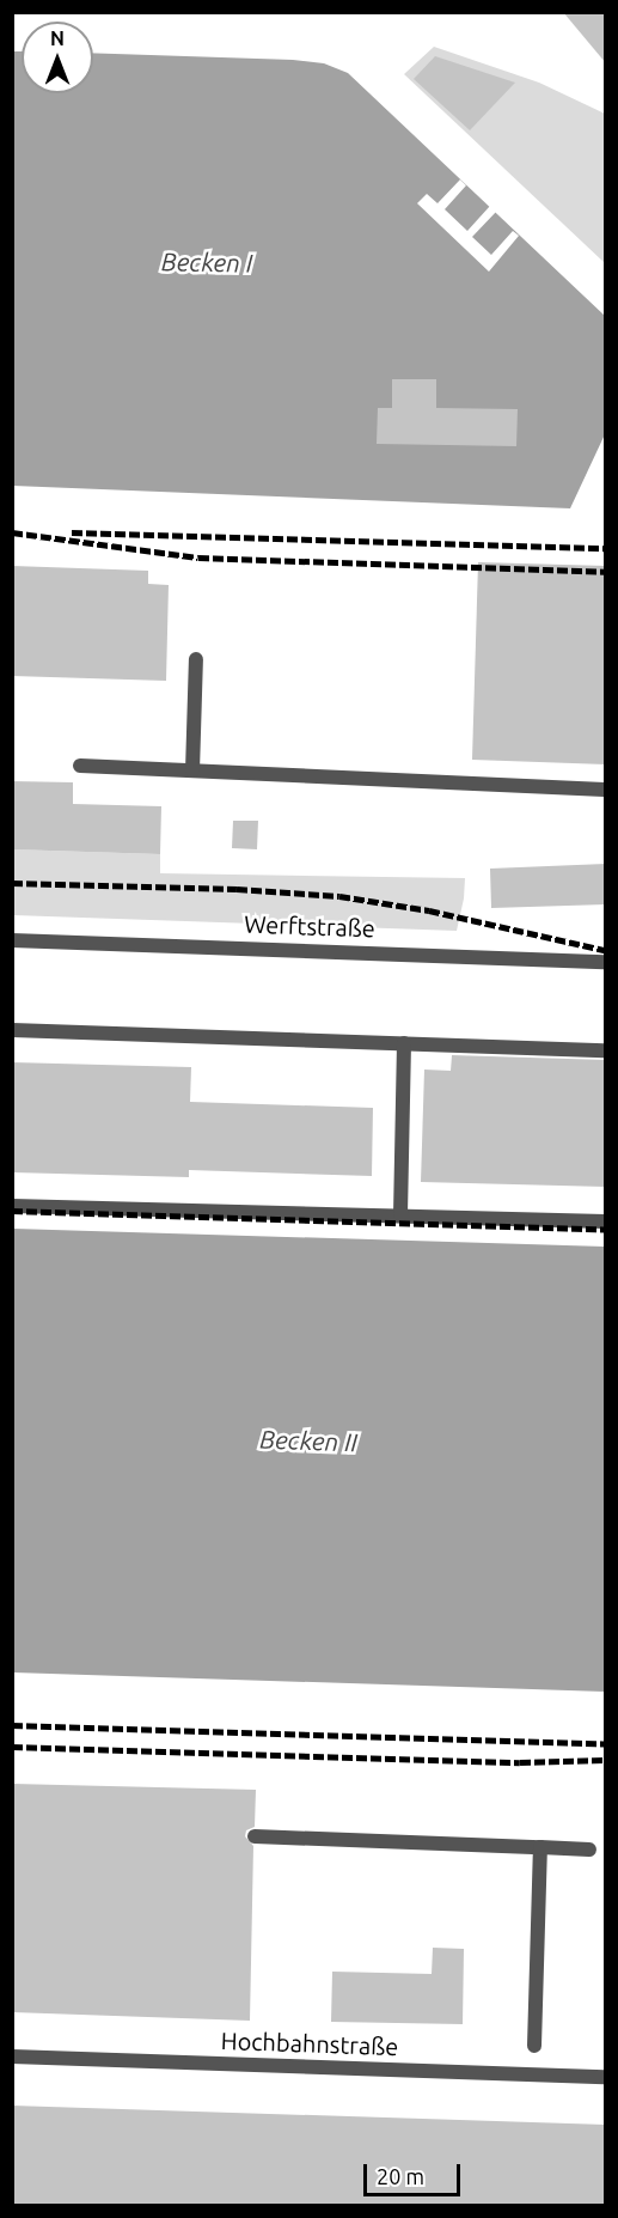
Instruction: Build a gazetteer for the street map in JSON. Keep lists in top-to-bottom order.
{
  "streets": {
    "street": ["Werftstraße", "Hochbahnstraße"]
  },
  "water": ["Becken I", "Becken II"],
  "scale_bar": "20 m",
  "north": "top"
}
